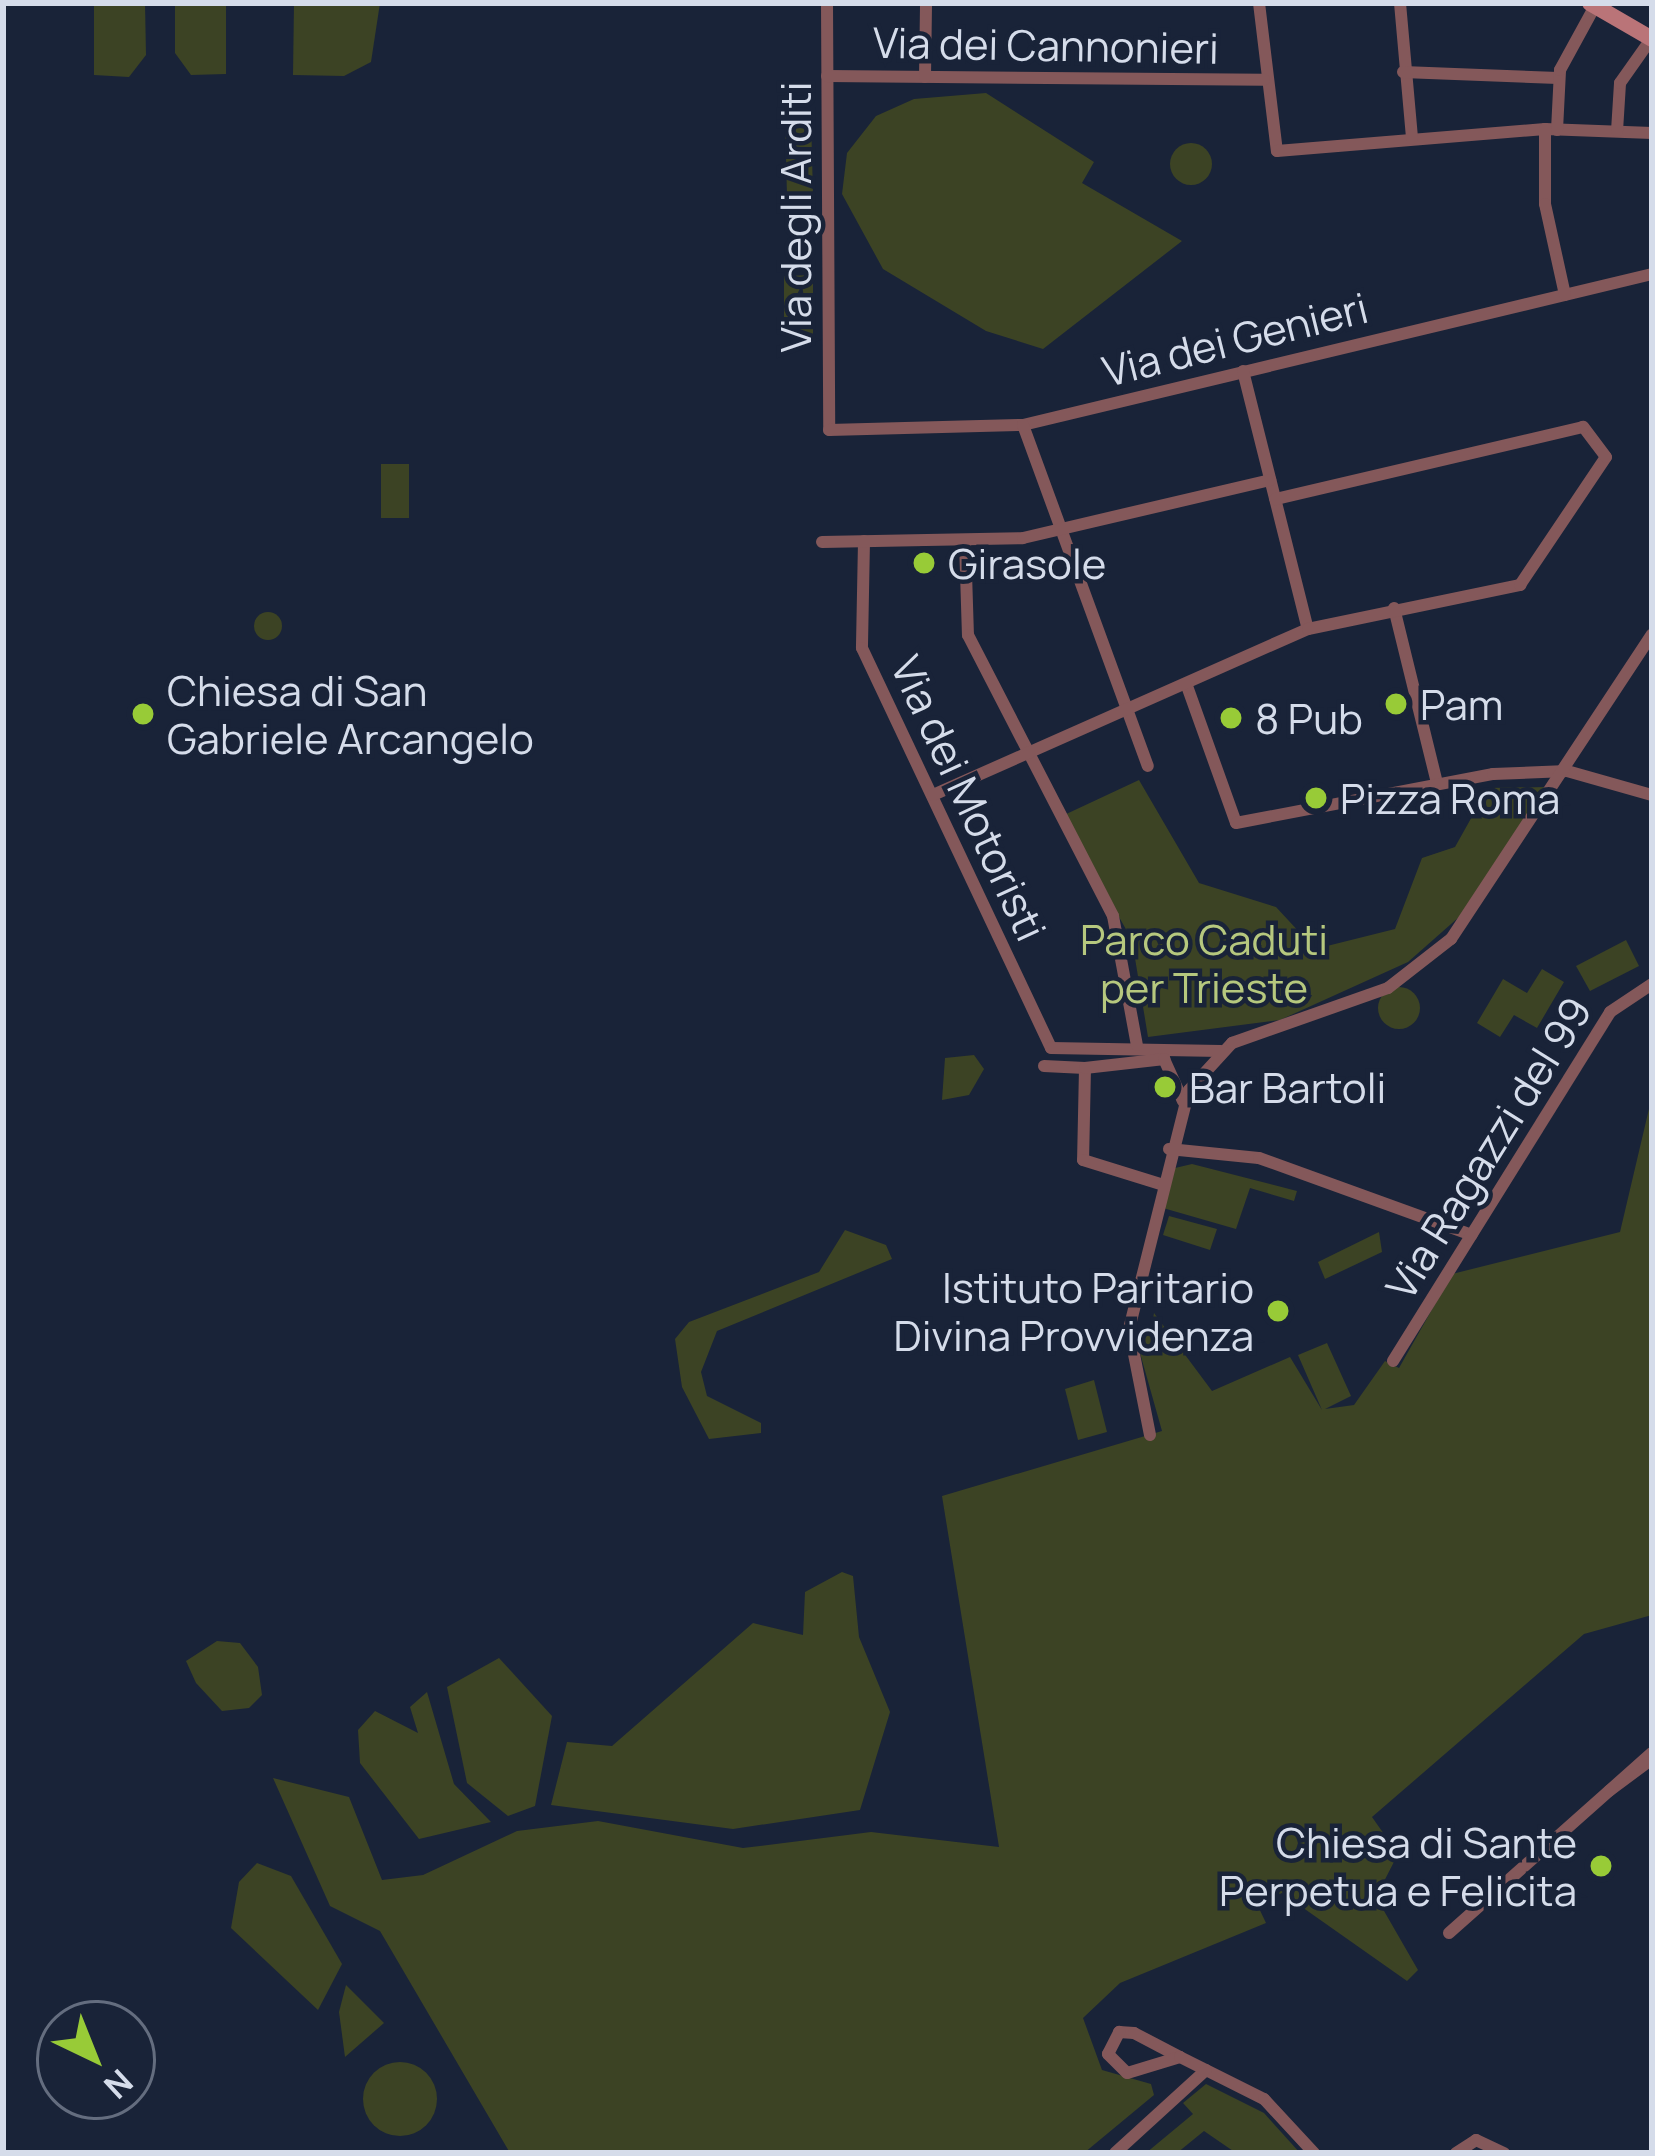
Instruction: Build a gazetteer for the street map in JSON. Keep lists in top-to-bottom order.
{
  "streets": {
    "street": [
      "Via dei Cannonieri",
      "Via degli Arditi",
      "Via dei Genieri",
      "Via dei Motoristi",
      "Via Ragazzi del 99"
    ]
  },
  "crossings": [
    ["Via dei Cannonieri", "Via degli Arditi"],
    ["Via degli Arditi", "Via dei Genieri"]
  ],
  "parks": ["Parco Caduti per Trieste"],
  "places": [
    "Girasole",
    "Pam",
    "Chiesa di San Gabriele Arcangelo",
    "8 Pub",
    "Pizza Roma",
    "Bar Bartoli",
    "Istituto Paritario Divina Provvidenza",
    "Chiesa di Sante Perpetua e Felicita"
  ],
  "north": "bottom right"
}
